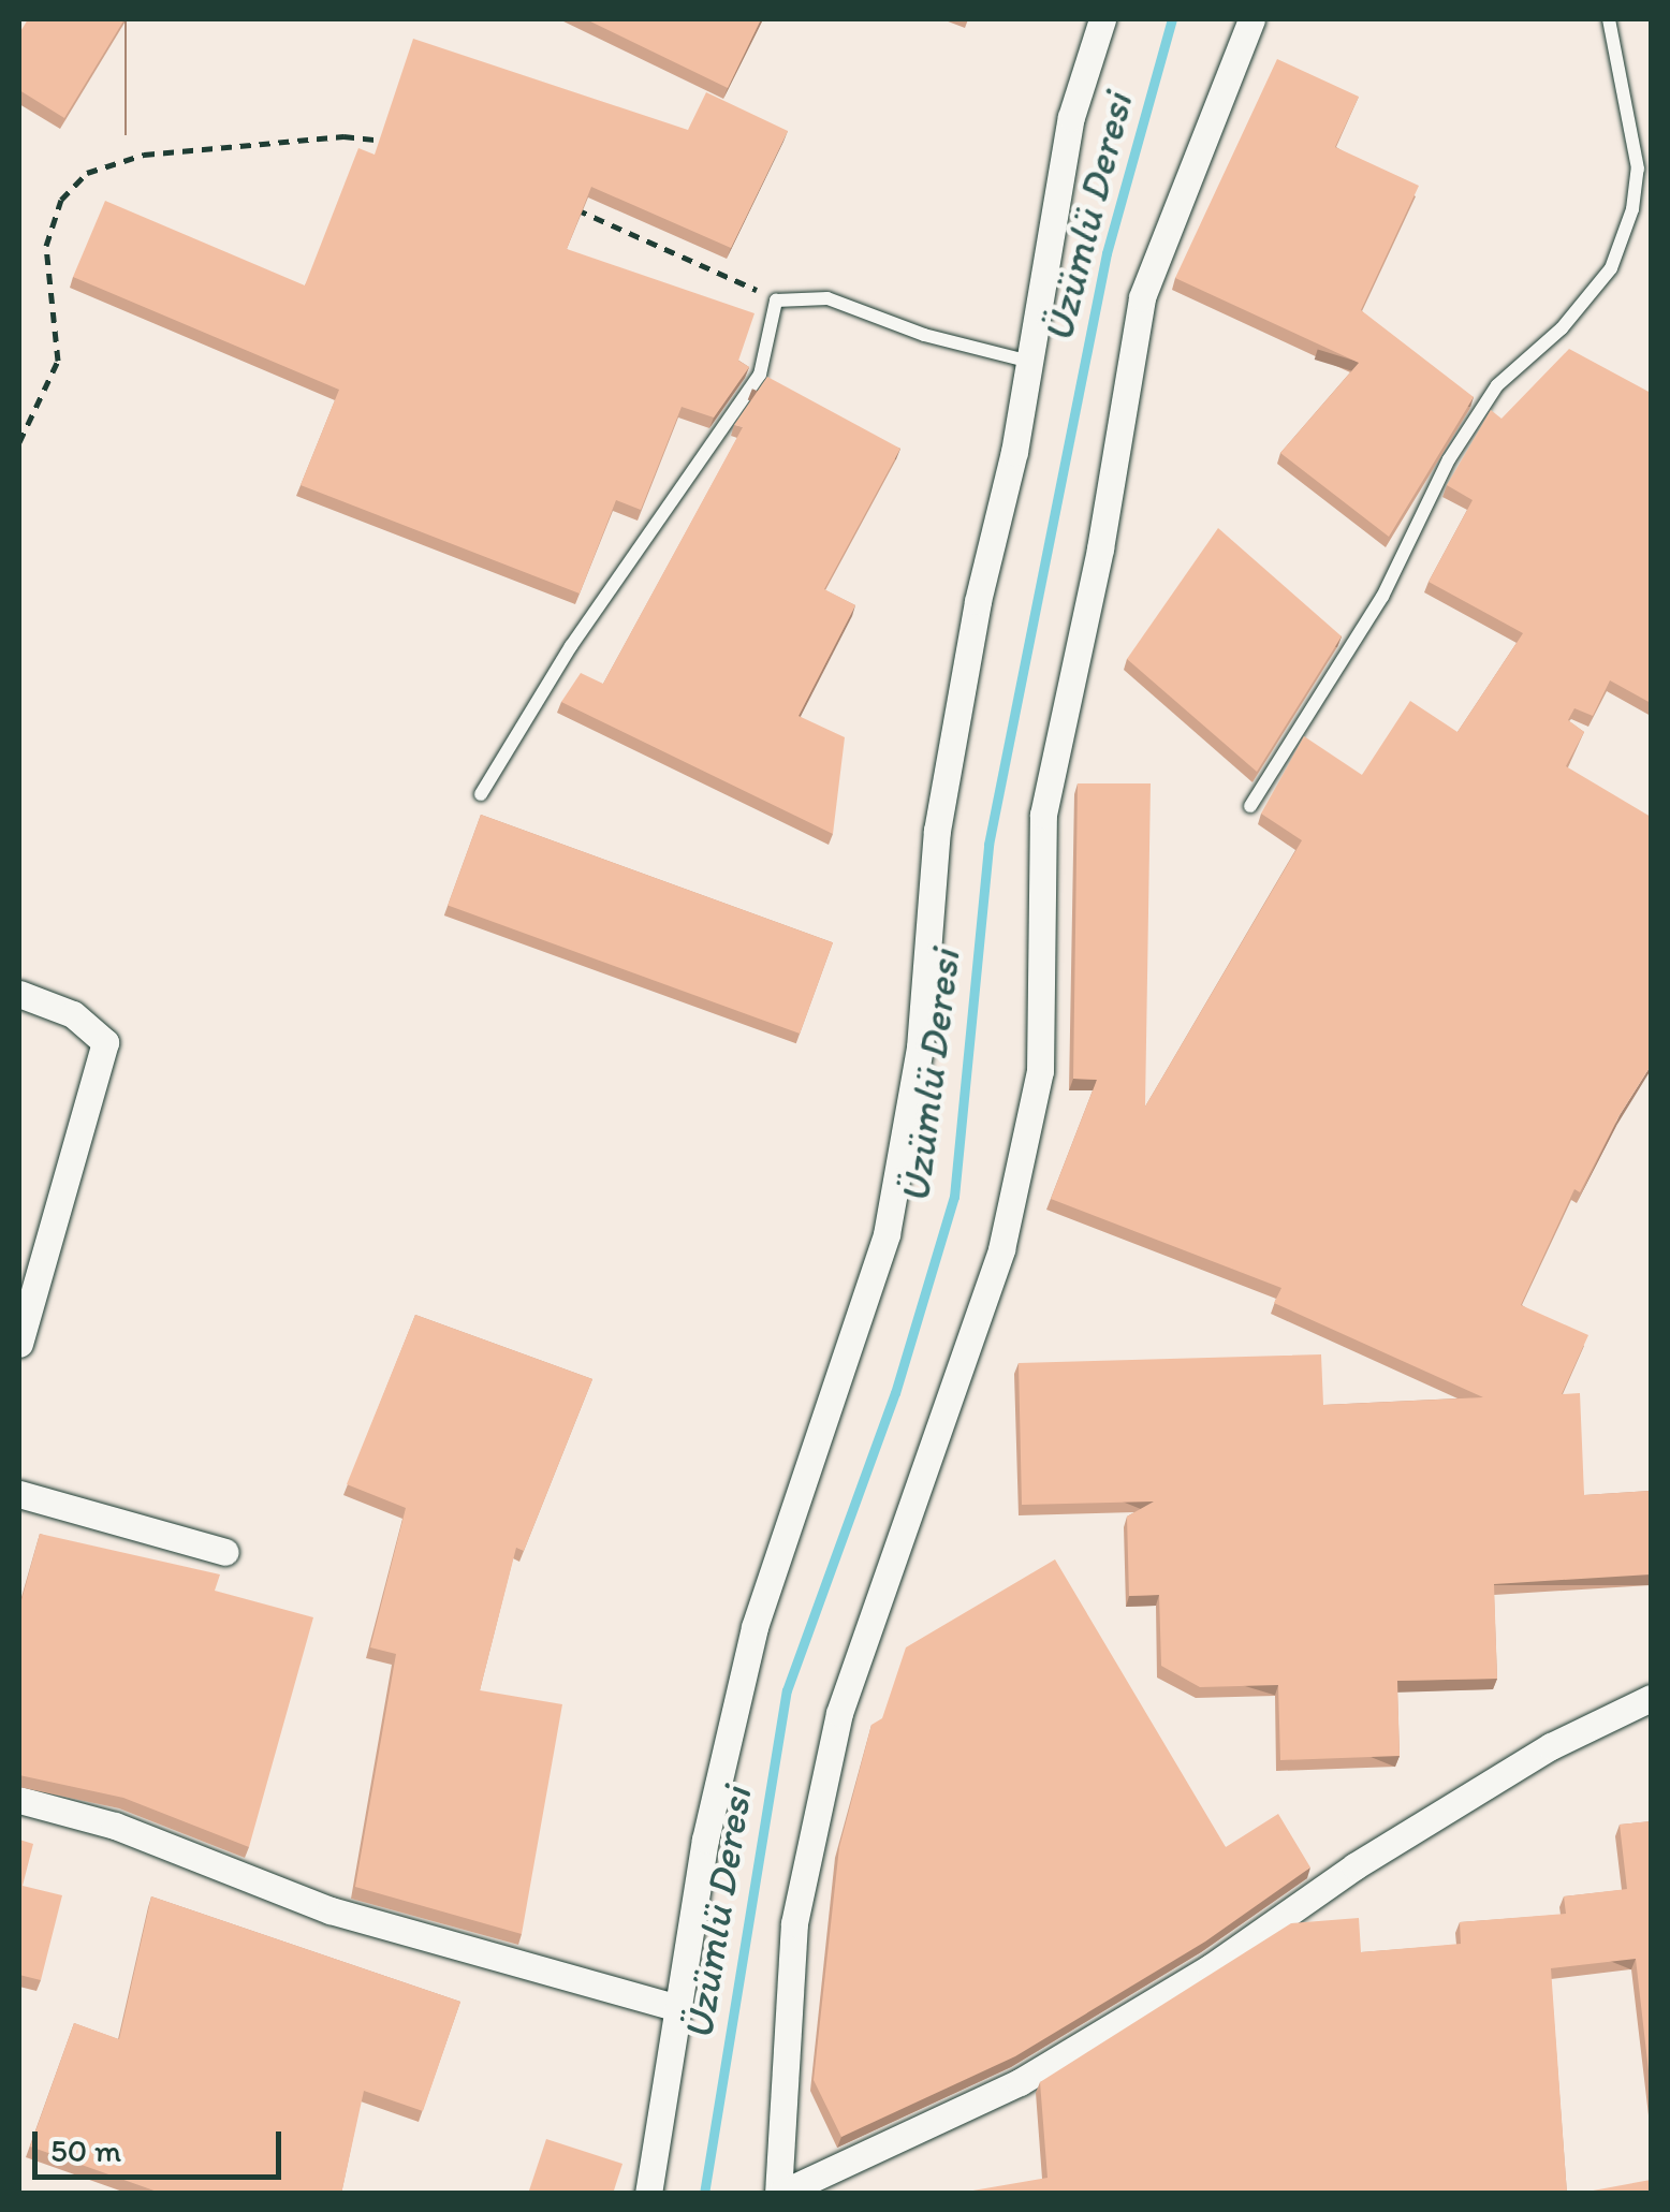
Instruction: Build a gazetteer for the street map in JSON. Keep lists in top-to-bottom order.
{
  "water": ["Üzümlü Deresi"],
  "scale_bar": "50 m"
}
